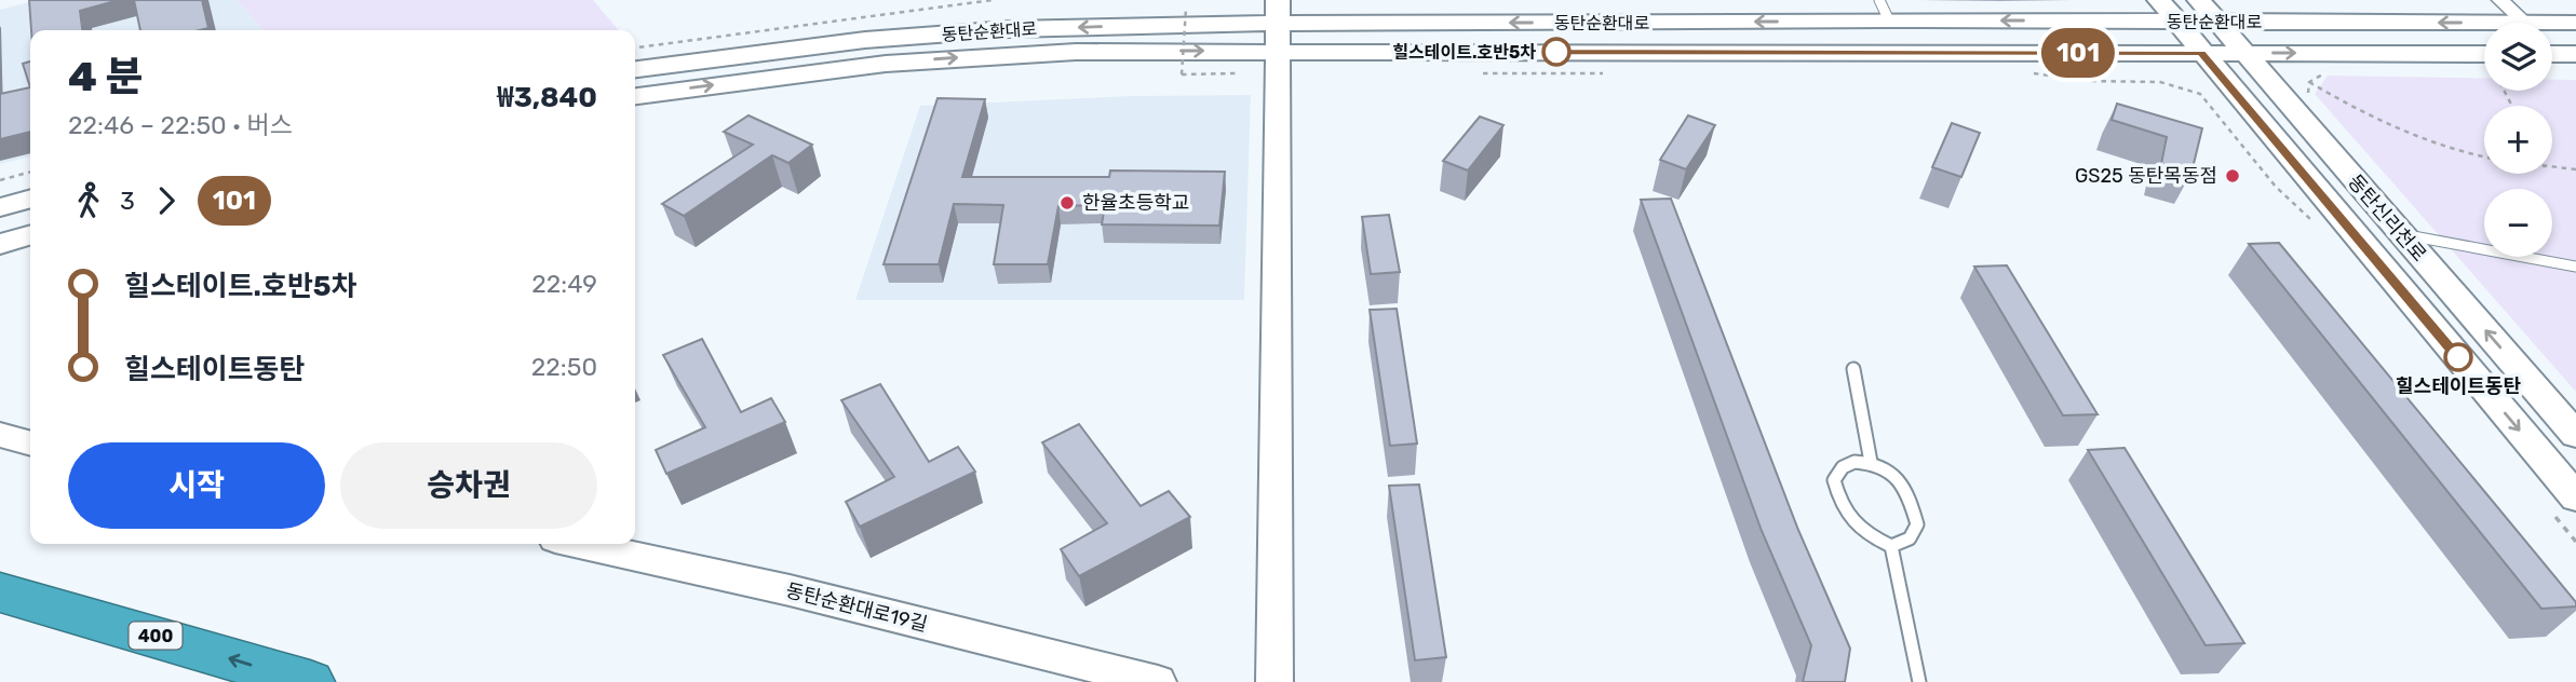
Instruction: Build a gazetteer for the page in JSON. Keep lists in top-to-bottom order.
{
  "streets": {
    "highway": ["400"],
    "main road": ["동탄순환대로", "동탄신리천로", "동탄순환대로19길"]
  },
  "crossings": [
    ["동탄순환대로", "동탄신리천로"]
  ],
  "places": [
    "힐스테이트.호반5차",
    "GS25 동탄목동점",
    "한율초등학교",
    "힐스테이트동탄"
  ],
  "lines": ["bus line 101"],
  "page": {
    "on_map": "101",
    "map_buttons": ["+", "−"],
    "heading": ["4 분", "22:46 – 22:50 · 버스", "₩3,840"],
    "legs": ["3", "101"],
    "list": [
      {
        "name": "힐스테이트.호반5차",
        "value": "22:49"
      },
      {
        "name": "힐스테이트동탄",
        "value": "22:50"
      }
    ],
    "buttons": ["시작", "승차권"]
  }
}
